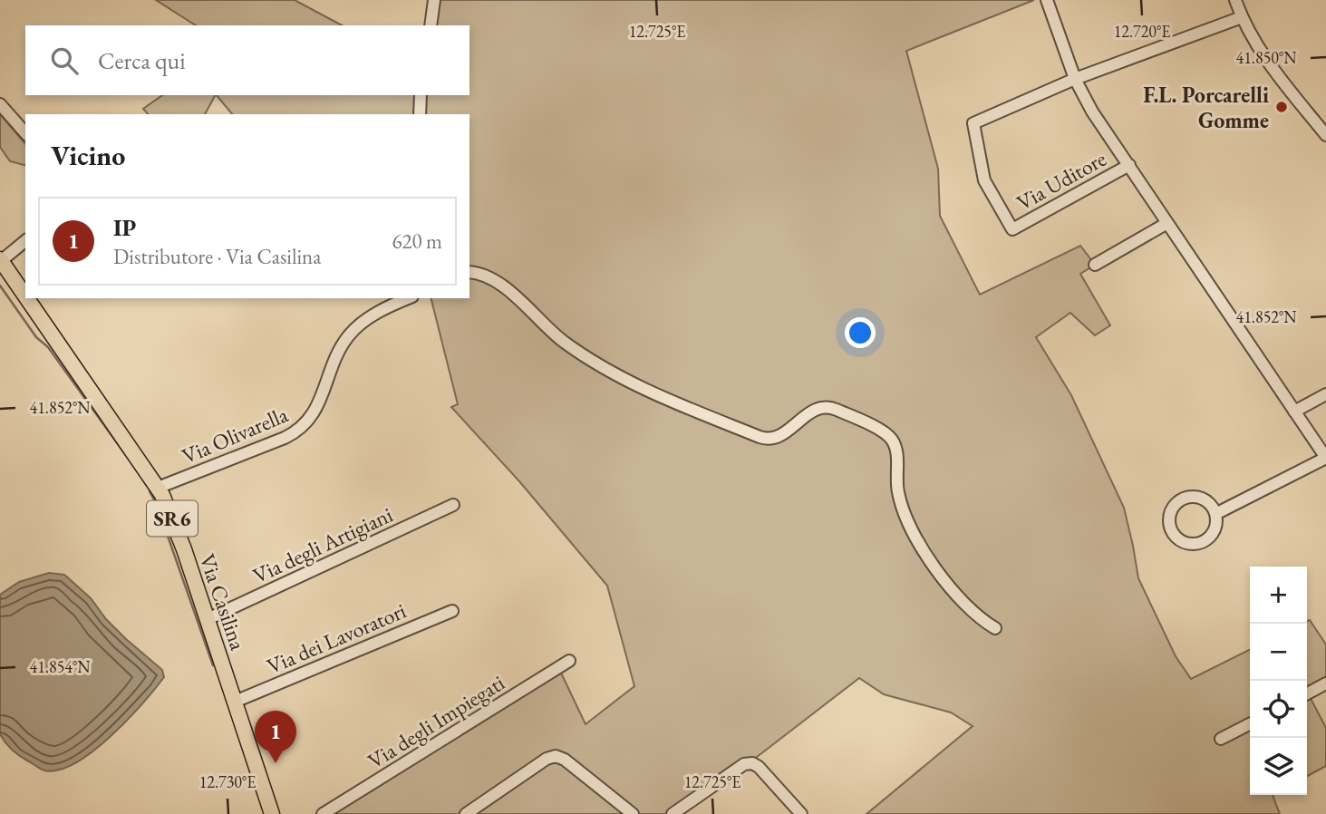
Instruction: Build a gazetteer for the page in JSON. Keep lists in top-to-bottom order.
{
  "streets": {
    "main road": ["SR6", "Via Casilina"],
    "street": [
      "Via Uditore",
      "Via Olivarella",
      "Via degli Artigiani",
      "Via dei Lavoratori",
      "Via degli Impiegati"
    ]
  },
  "crossings": [
    ["Via Olivarella", "Via Casilina"],
    ["Via degli Artigiani", "Via Casilina"],
    ["Via Casilina", "Via dei Lavoratori"]
  ],
  "places": ["F.L. Porcarelli Gomme"],
  "page": {
    "search": "Cerca qui",
    "heading": "Vicino",
    "list": [
      {
        "mark": "1",
        "name": "IP",
        "note": "Distributore · Via Casilina",
        "value": "620 m"
      }
    ],
    "map_buttons": ["+", "−"],
    "pins": "1"
  },
  "coordinates": [
    "12.725°E",
    "12.720°E",
    "41.850°N",
    "41.852°N",
    "41.854°N",
    "12.730°E"
  ]
}
